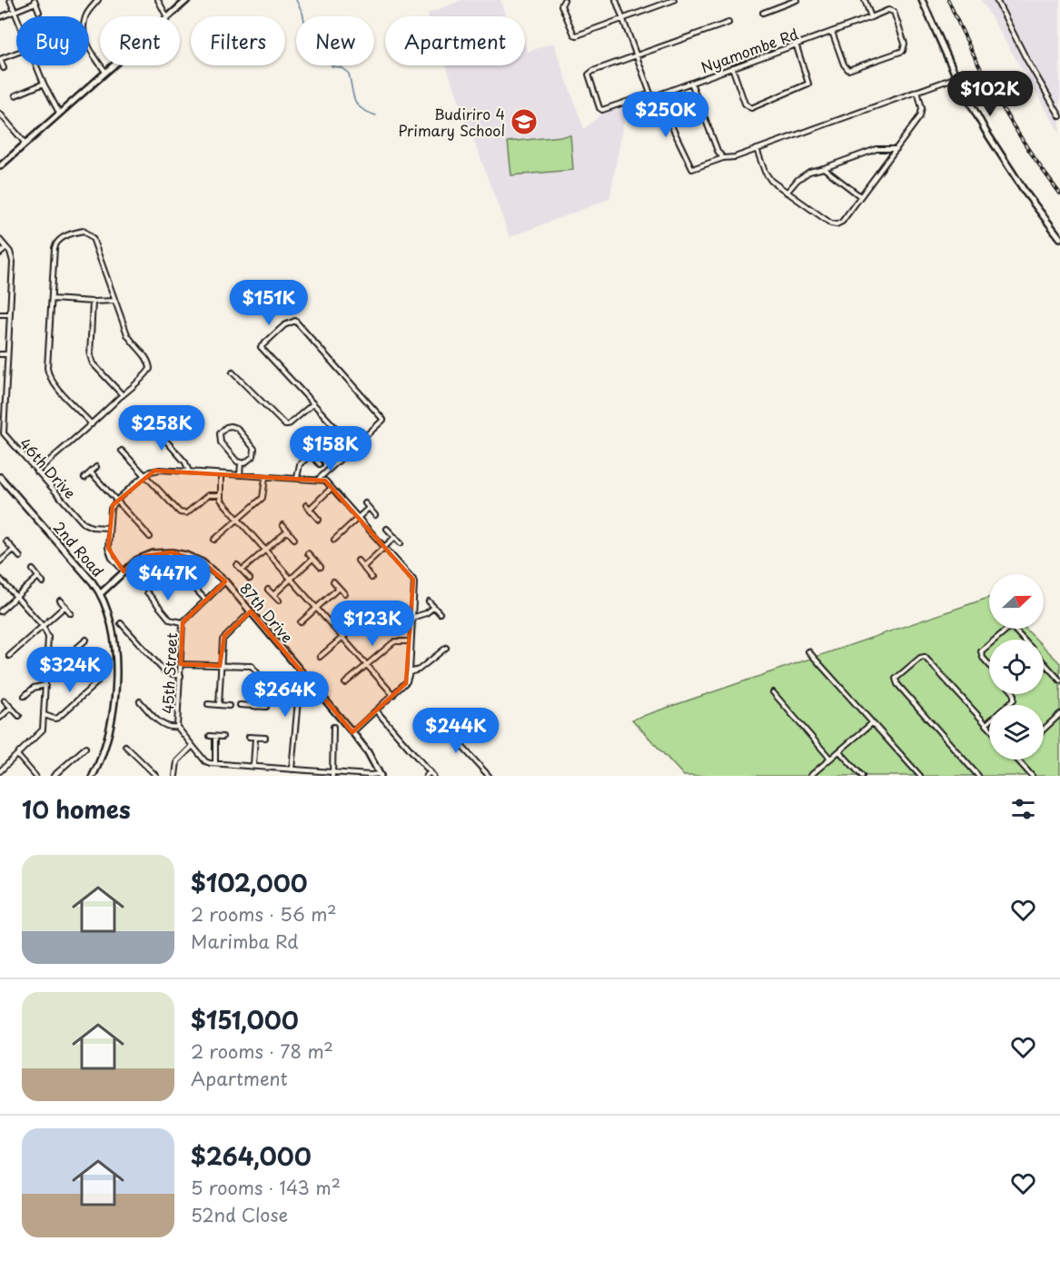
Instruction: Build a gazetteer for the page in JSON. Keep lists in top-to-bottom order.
{
  "streets": {
    "street": [
      "Nyamombe Rd",
      "46th Drive",
      "2nd Road",
      "87th Drive",
      "45th Street"
    ]
  },
  "crossings": [
    ["2nd Road", "87th Drive"],
    ["87th Drive", "45th Street"]
  ],
  "places": {
    "school or university": ["Budiriro 4 Primary School"]
  },
  "north": "right",
  "page": {
    "chip": [
      "Buy",
      "Rent",
      "Filters",
      "New",
      "Apartment"
    ],
    "price": [
      "$102K",
      "$250K",
      "$151K",
      "$258K",
      "$158K",
      "$447K",
      "$123K",
      "$324K",
      "$264K",
      "$244K"
    ],
    "heading": "10 homes",
    "list": [
      {
        "name": "$102,000",
        "note": "2 rooms · 56 m² · Marimba Rd"
      },
      {
        "name": "$151,000",
        "note": "2 rooms · 78 m² · Apartment"
      },
      {
        "name": "$264,000",
        "note": "5 rooms · 143 m² · 52nd Close"
      }
    ]
  }
}
